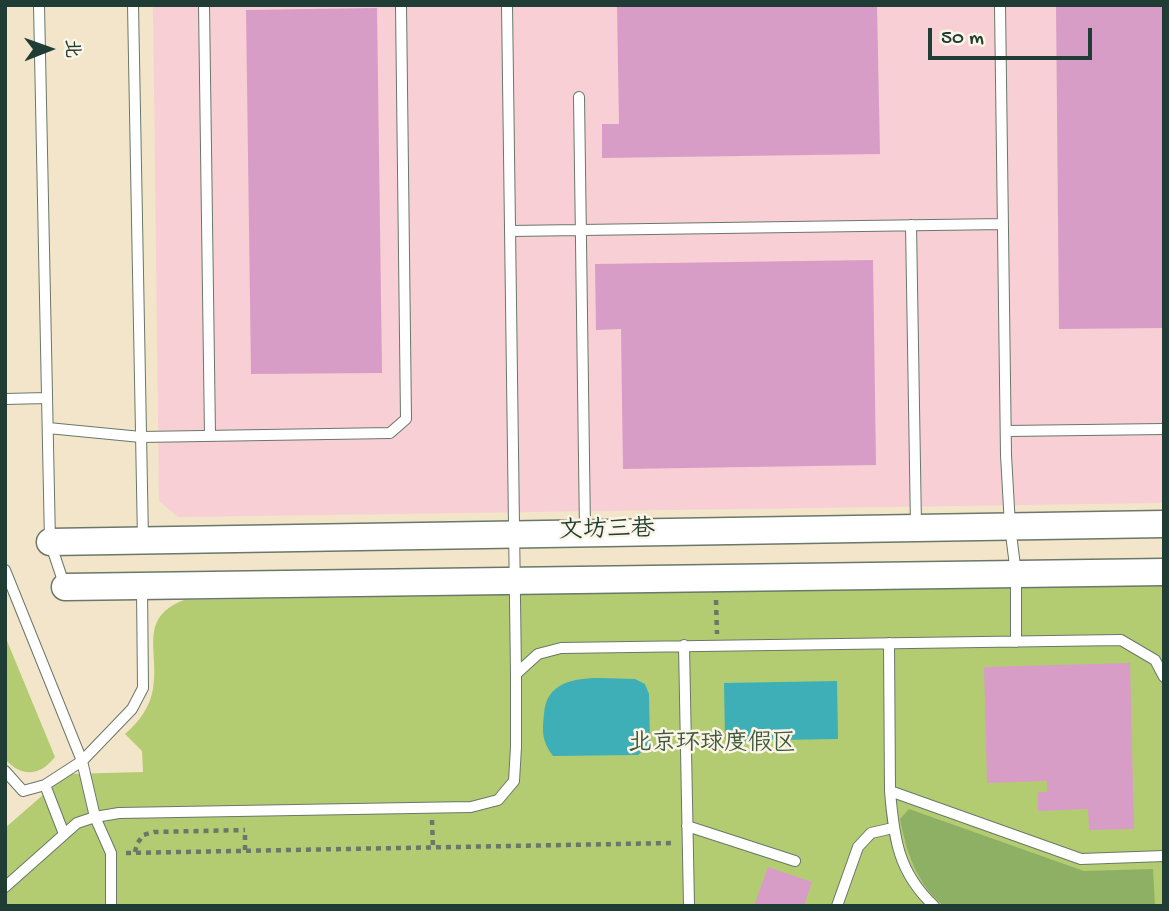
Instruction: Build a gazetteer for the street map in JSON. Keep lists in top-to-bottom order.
{
  "streets": {
    "main road": ["文坊三巷"]
  },
  "parks": ["北京环球度假区"],
  "scale_bar": "50 m",
  "north": "right"
}
